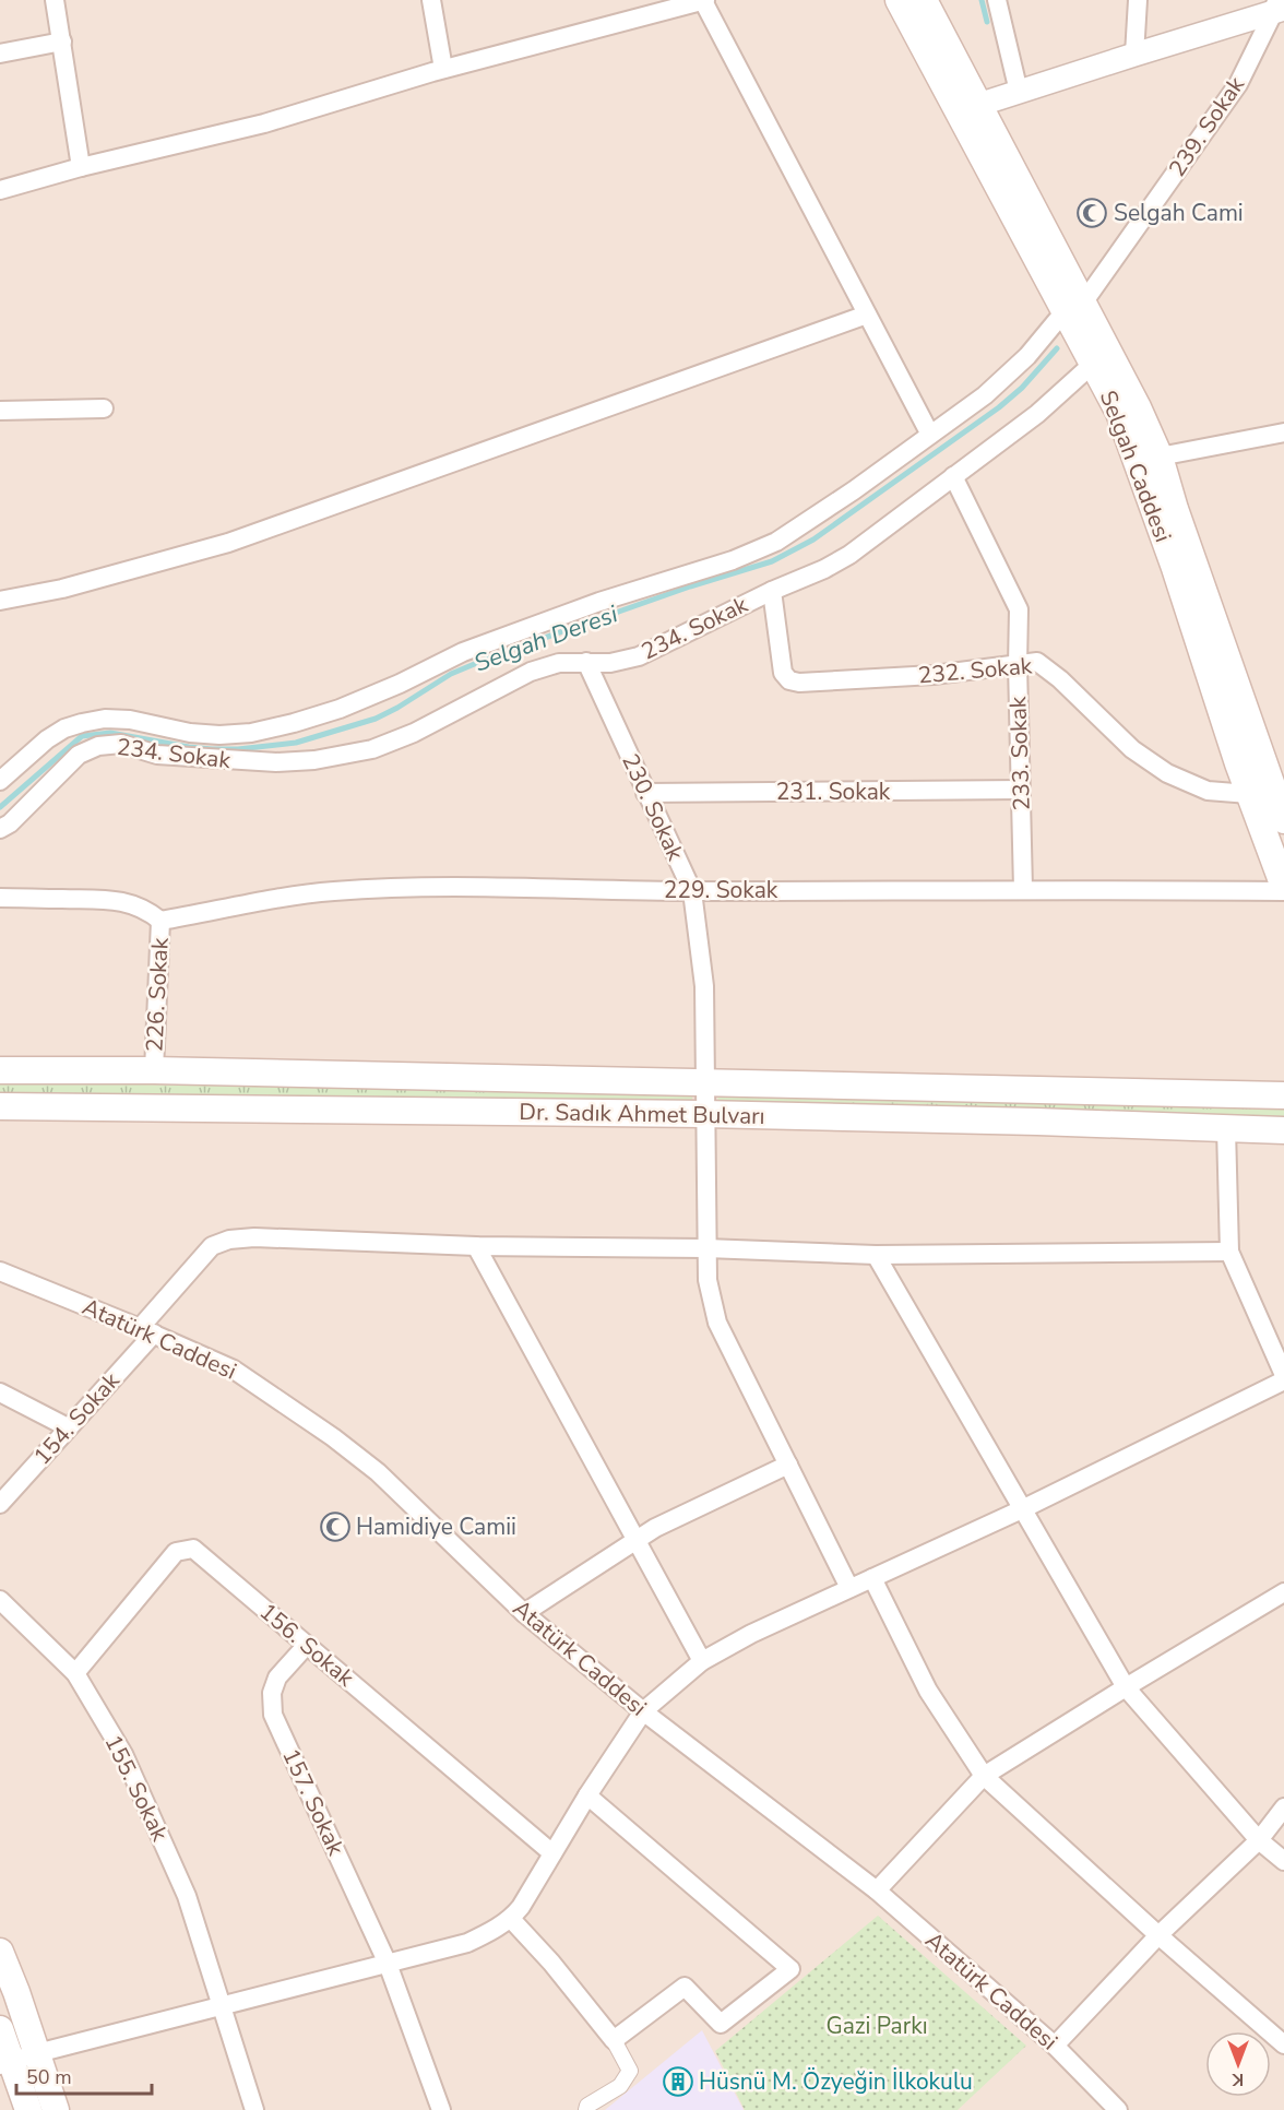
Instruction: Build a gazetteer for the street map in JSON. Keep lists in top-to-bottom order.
{
  "streets": {
    "main road": ["Selgah Caddesi", "Dr. Sadık Ahmet Bulvarı"],
    "street": [
      "239. Sokak",
      "234. Sokak",
      "232. Sokak",
      "233. Sokak",
      "231. Sokak",
      "230. Sokak",
      "229. Sokak",
      "226. Sokak",
      "Atatürk Caddesi",
      "154. Sokak",
      "156. Sokak",
      "155. Sokak",
      "157. Sokak"
    ]
  },
  "crossings": [
    ["239. Sokak", "Selgah Caddesi"],
    ["Selgah Caddesi", "234. Sokak"],
    ["Selgah Caddesi", "232. Sokak"],
    ["Selgah Caddesi", "229. Sokak"],
    ["234. Sokak", "232. Sokak"],
    ["234. Sokak", "233. Sokak"],
    ["234. Sokak", "230. Sokak"],
    ["232. Sokak", "233. Sokak"],
    ["233. Sokak", "231. Sokak"],
    ["233. Sokak", "229. Sokak"],
    ["231. Sokak", "230. Sokak"],
    ["230. Sokak", "229. Sokak"],
    ["230. Sokak", "Dr. Sadık Ahmet Bulvarı"],
    ["230. Sokak", "154. Sokak"],
    ["229. Sokak", "226. Sokak"],
    ["226. Sokak", "Dr. Sadık Ahmet Bulvarı"],
    ["Atatürk Caddesi", "154. Sokak"],
    ["156. Sokak", "155. Sokak"],
    ["156. Sokak", "157. Sokak"]
  ],
  "water": ["Selgah Deresi"],
  "parks": ["Gazi Parkı"],
  "places": {
    "mosque": ["Selgah Cami", "Hamidiye Camii"],
    "building": ["Hüsnü M. Özyeğin İlkokulu"]
  },
  "scale_bar": "50 m",
  "north": "bottom"
}
